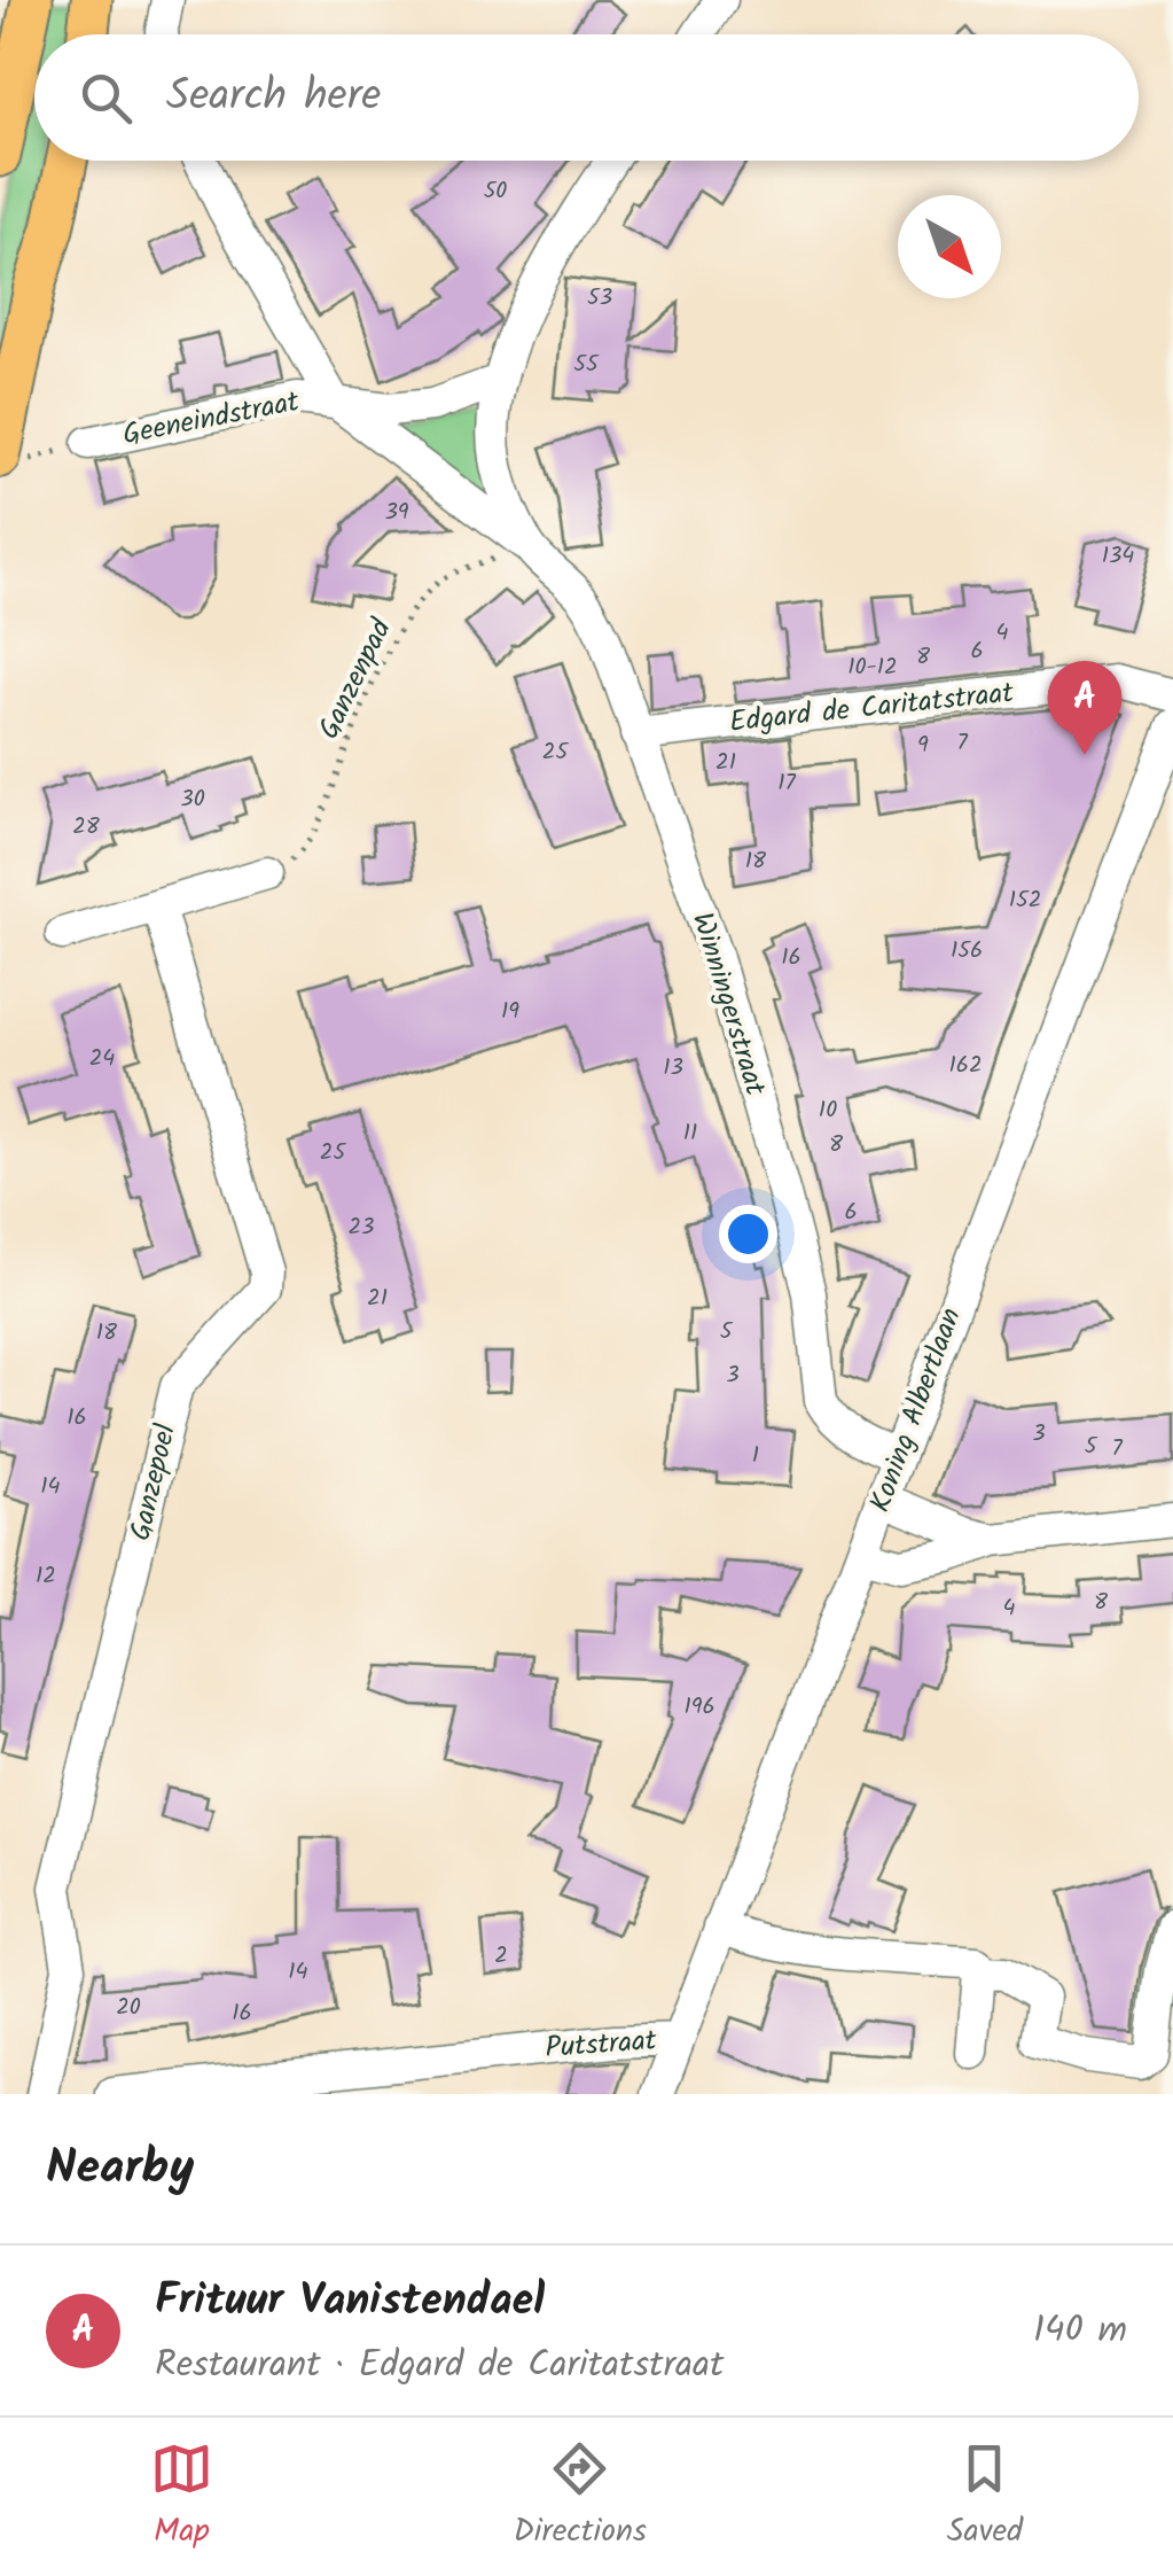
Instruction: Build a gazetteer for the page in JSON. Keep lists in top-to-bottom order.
{
  "streets": {
    "street": [
      "Geeneindstraat",
      "Edgard de Caritatstraat",
      "Winningerstraat",
      "Koning Albertlaan",
      "Ganzepoel",
      "Putstraat"
    ],
    "path": ["Ganzenpad"]
  },
  "crossings": [
    ["Geeneindstraat", "Winningerstraat"],
    ["Ganzenpad", "Winningerstraat"],
    ["Edgard de Caritatstraat", "Winningerstraat"],
    ["Winningerstraat", "Koning Albertlaan"],
    ["Koning Albertlaan", "Putstraat"]
  ],
  "house_numbers": [
    "50",
    "53",
    "55",
    "39",
    "134",
    "4",
    "6",
    "8",
    "10-12",
    "7",
    "9",
    "25",
    "21",
    "17",
    "30",
    "28",
    "18",
    "152",
    "156",
    "16",
    "19",
    "24",
    "162",
    "13",
    "10",
    "11",
    "8",
    "25",
    "6",
    "23",
    "21",
    "5",
    "18",
    "3",
    "16",
    "3",
    "5",
    "7",
    "1",
    "14",
    "12",
    "8",
    "4",
    "196",
    "2",
    "14",
    "20",
    "16"
  ],
  "north": "bottom right",
  "page": {
    "search": "Search here",
    "pins": "A",
    "heading": "Nearby",
    "list": [
      {
        "mark": "A",
        "name": "Frituur Vanistendael",
        "note": "Restaurant · Edgard de Caritatstraat",
        "value": "140 m"
      }
    ],
    "nav": ["Map", "Directions", "Saved"]
  }
}
